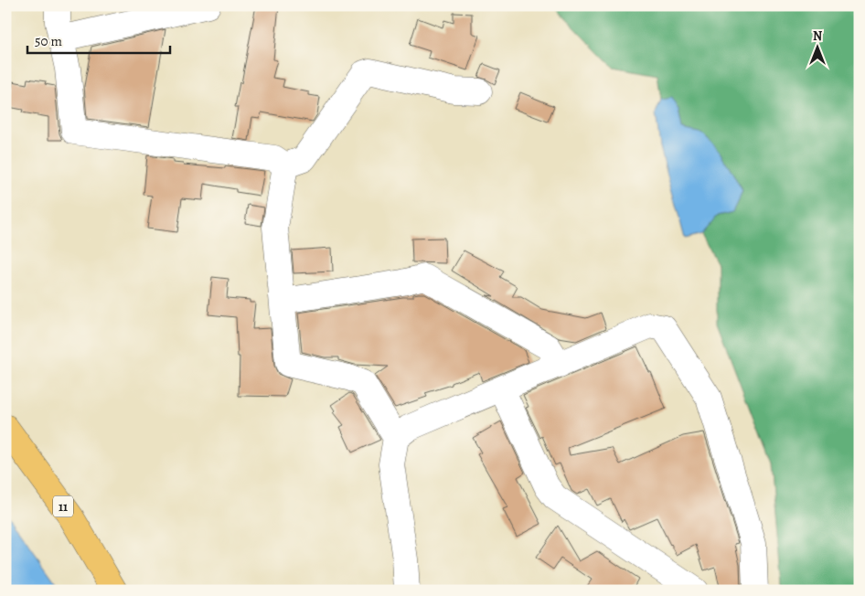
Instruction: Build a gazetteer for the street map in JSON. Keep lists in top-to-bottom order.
{
  "streets": {
    "highway": ["11"]
  },
  "scale_bar": "50 m",
  "north": "top"
}
